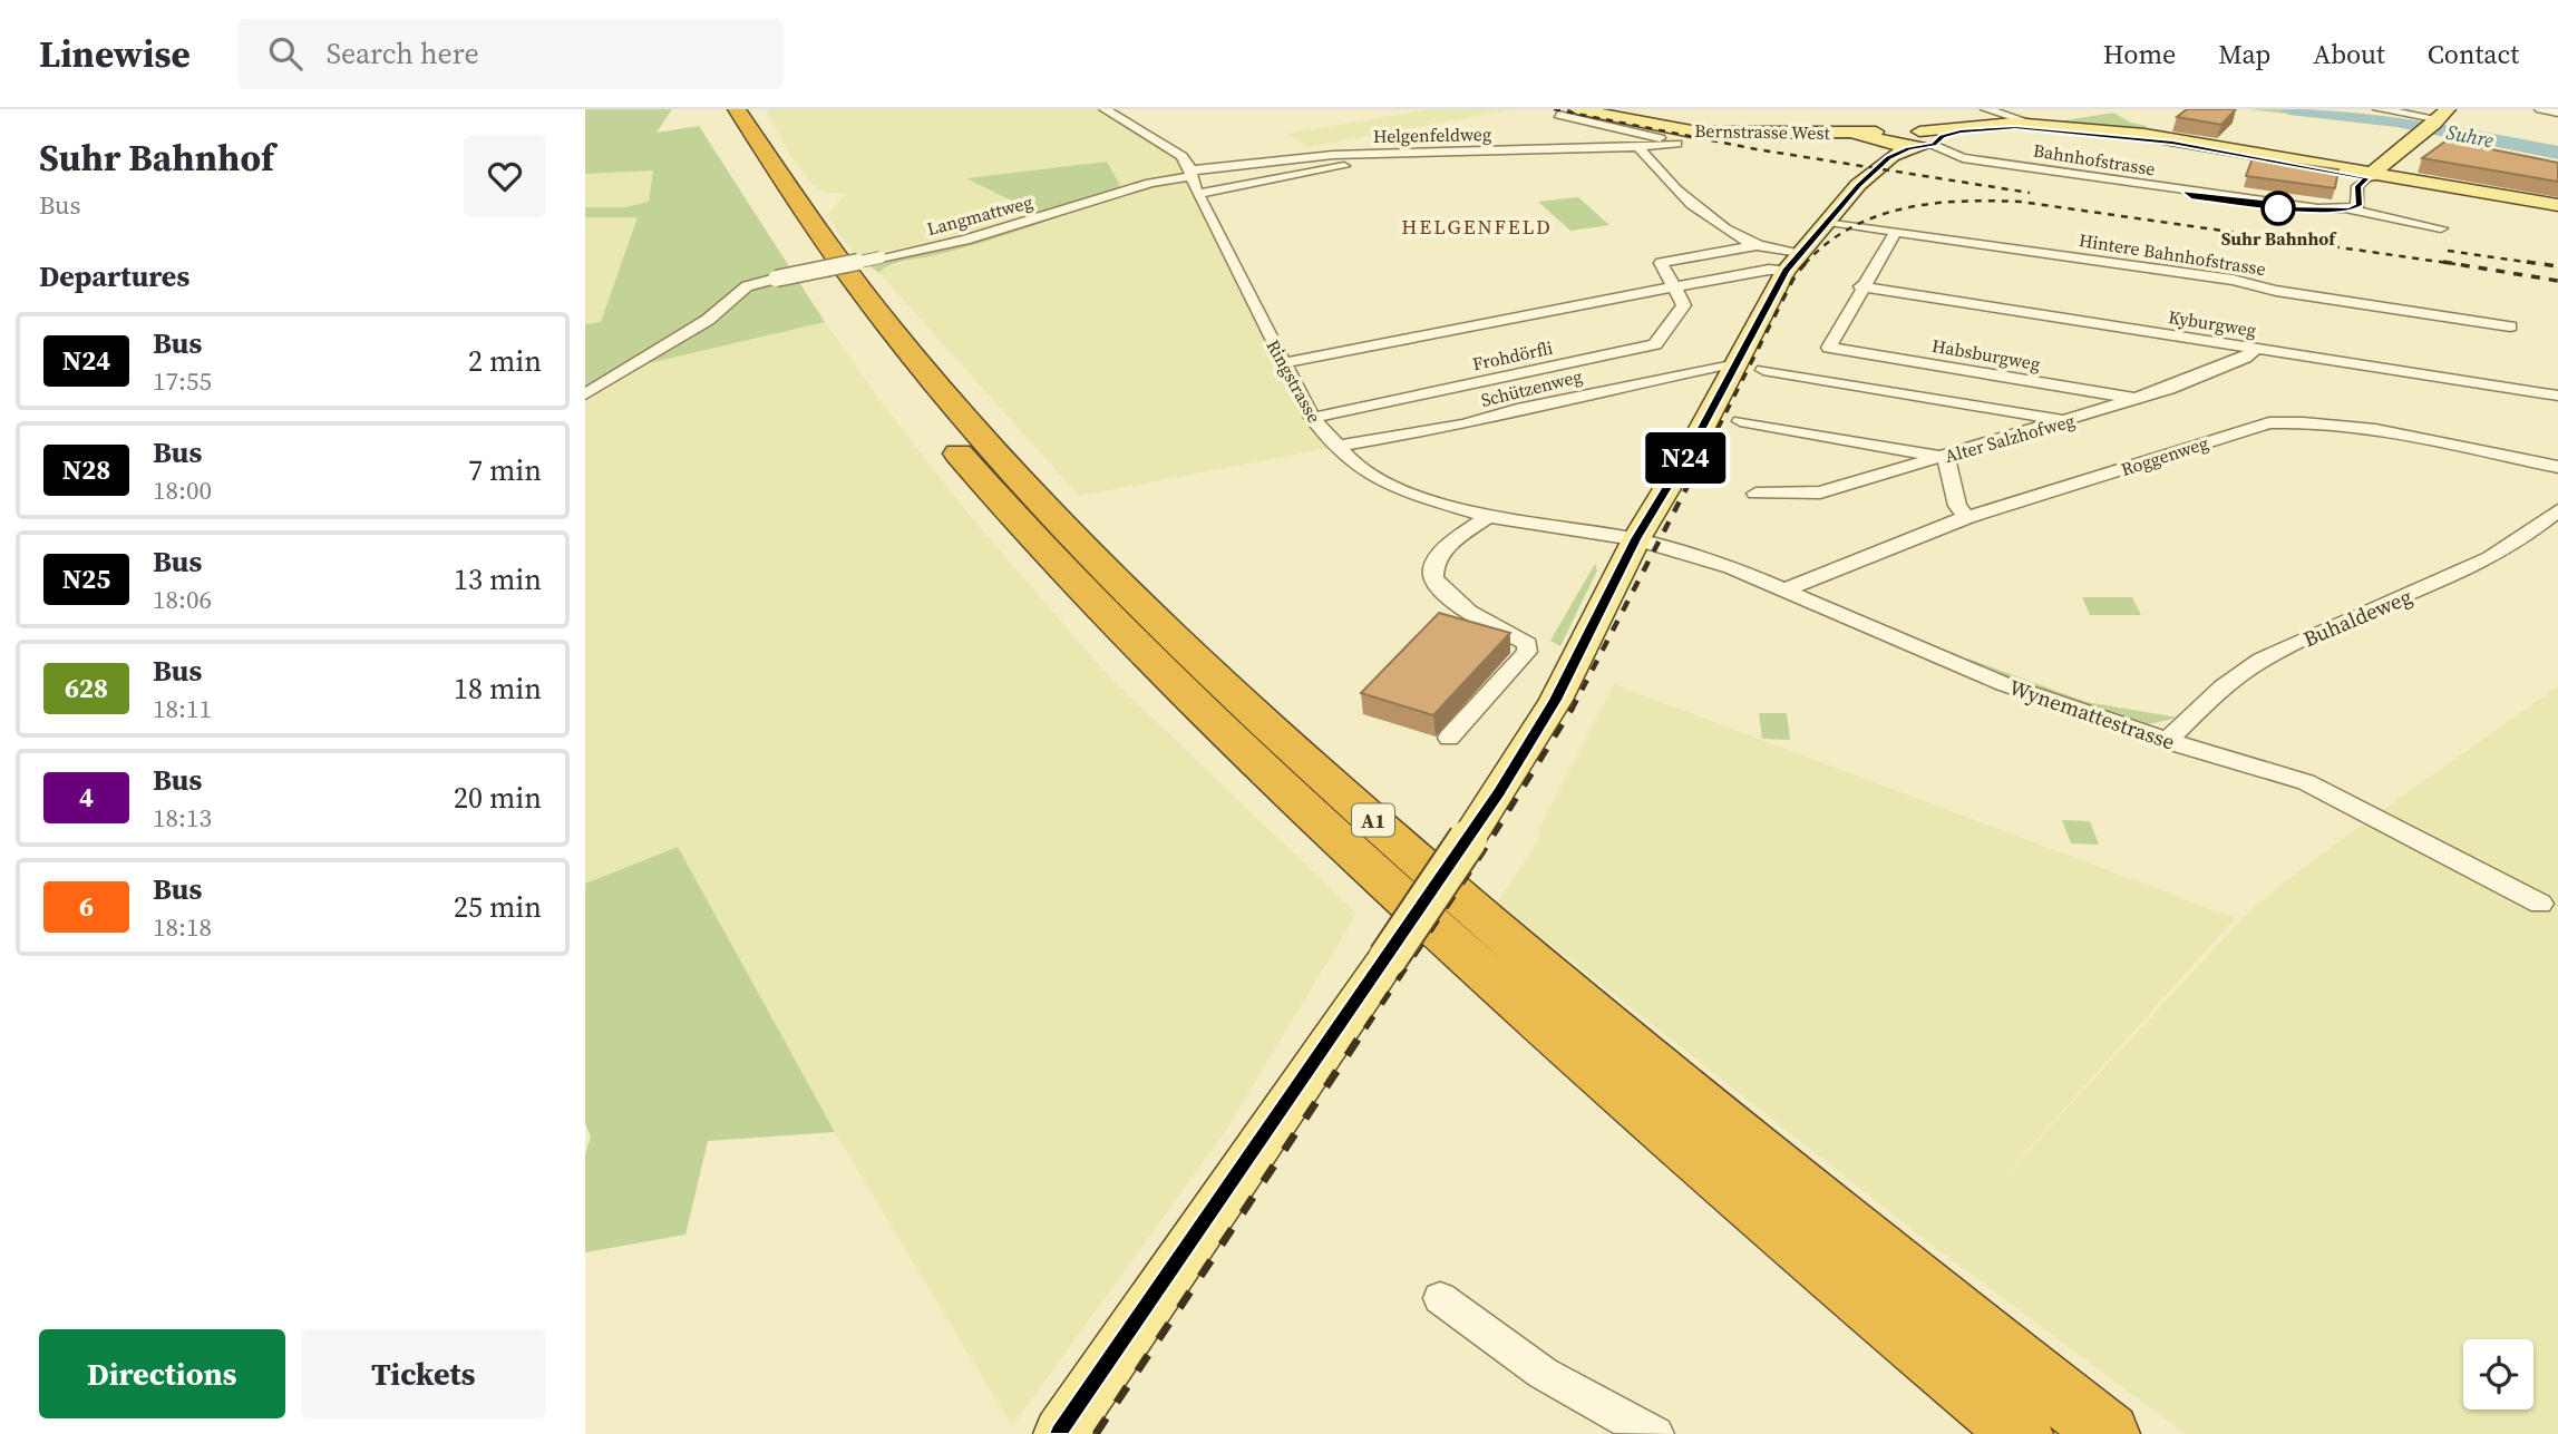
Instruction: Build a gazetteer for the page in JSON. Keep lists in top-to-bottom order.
{
  "streets": {
    "highway": ["A1"],
    "main road": ["Bernstrasse West"],
    "street": [
      "Helgenfeldweg",
      "Bahnhofstrasse",
      "Langmattweg",
      "Hintere Bahnhofstrasse",
      "Kyburgweg",
      "Habsburgweg",
      "Frohdörfli",
      "Ringstrasse",
      "Schützenweg",
      "Alter Salzhofweg",
      "Roggenweg",
      "Buhaldeweg",
      "Wynemattestrasse"
    ]
  },
  "crossings": [
    ["Helgenfeldweg", "Langmattweg"],
    ["Helgenfeldweg", "Ringstrasse"],
    ["Langmattweg", "Ringstrasse"],
    ["Kyburgweg", "Habsburgweg"],
    ["Kyburgweg", "Alter Salzhofweg"],
    ["Habsburgweg", "Alter Salzhofweg"],
    ["Frohdörfli", "Ringstrasse"],
    ["Ringstrasse", "Schützenweg"],
    ["Ringstrasse", "Wynemattestrasse"],
    ["Roggenweg", "Wynemattestrasse"],
    ["Buhaldeweg", "Wynemattestrasse"]
  ],
  "districts": ["HELGENFELD"],
  "water": ["Suhre"],
  "places": ["Suhr Bahnhof"],
  "lines": ["bus line N24"],
  "page": {
    "header": "Linewise",
    "search": "Search here",
    "nav": [
      "Home",
      "Map",
      "About",
      "Contact"
    ],
    "heading": [
      ["Suhr Bahnhof", "Bus"],
      "Departures"
    ],
    "on_map": "N24",
    "list": [
      {
        "mark": "N24",
        "name": "Bus",
        "note": "17:55",
        "value": "2 min"
      },
      {
        "mark": "N28",
        "name": "Bus",
        "note": "18:00",
        "value": "7 min"
      },
      {
        "mark": "N25",
        "name": "Bus",
        "note": "18:06",
        "value": "13 min"
      },
      {
        "mark": "628",
        "name": "Bus",
        "note": "18:11",
        "value": "18 min"
      },
      {
        "mark": "4",
        "name": "Bus",
        "note": "18:13",
        "value": "20 min"
      },
      {
        "mark": "6",
        "name": "Bus",
        "note": "18:18",
        "value": "25 min"
      }
    ],
    "buttons": ["Directions", "Tickets"]
  }
}
